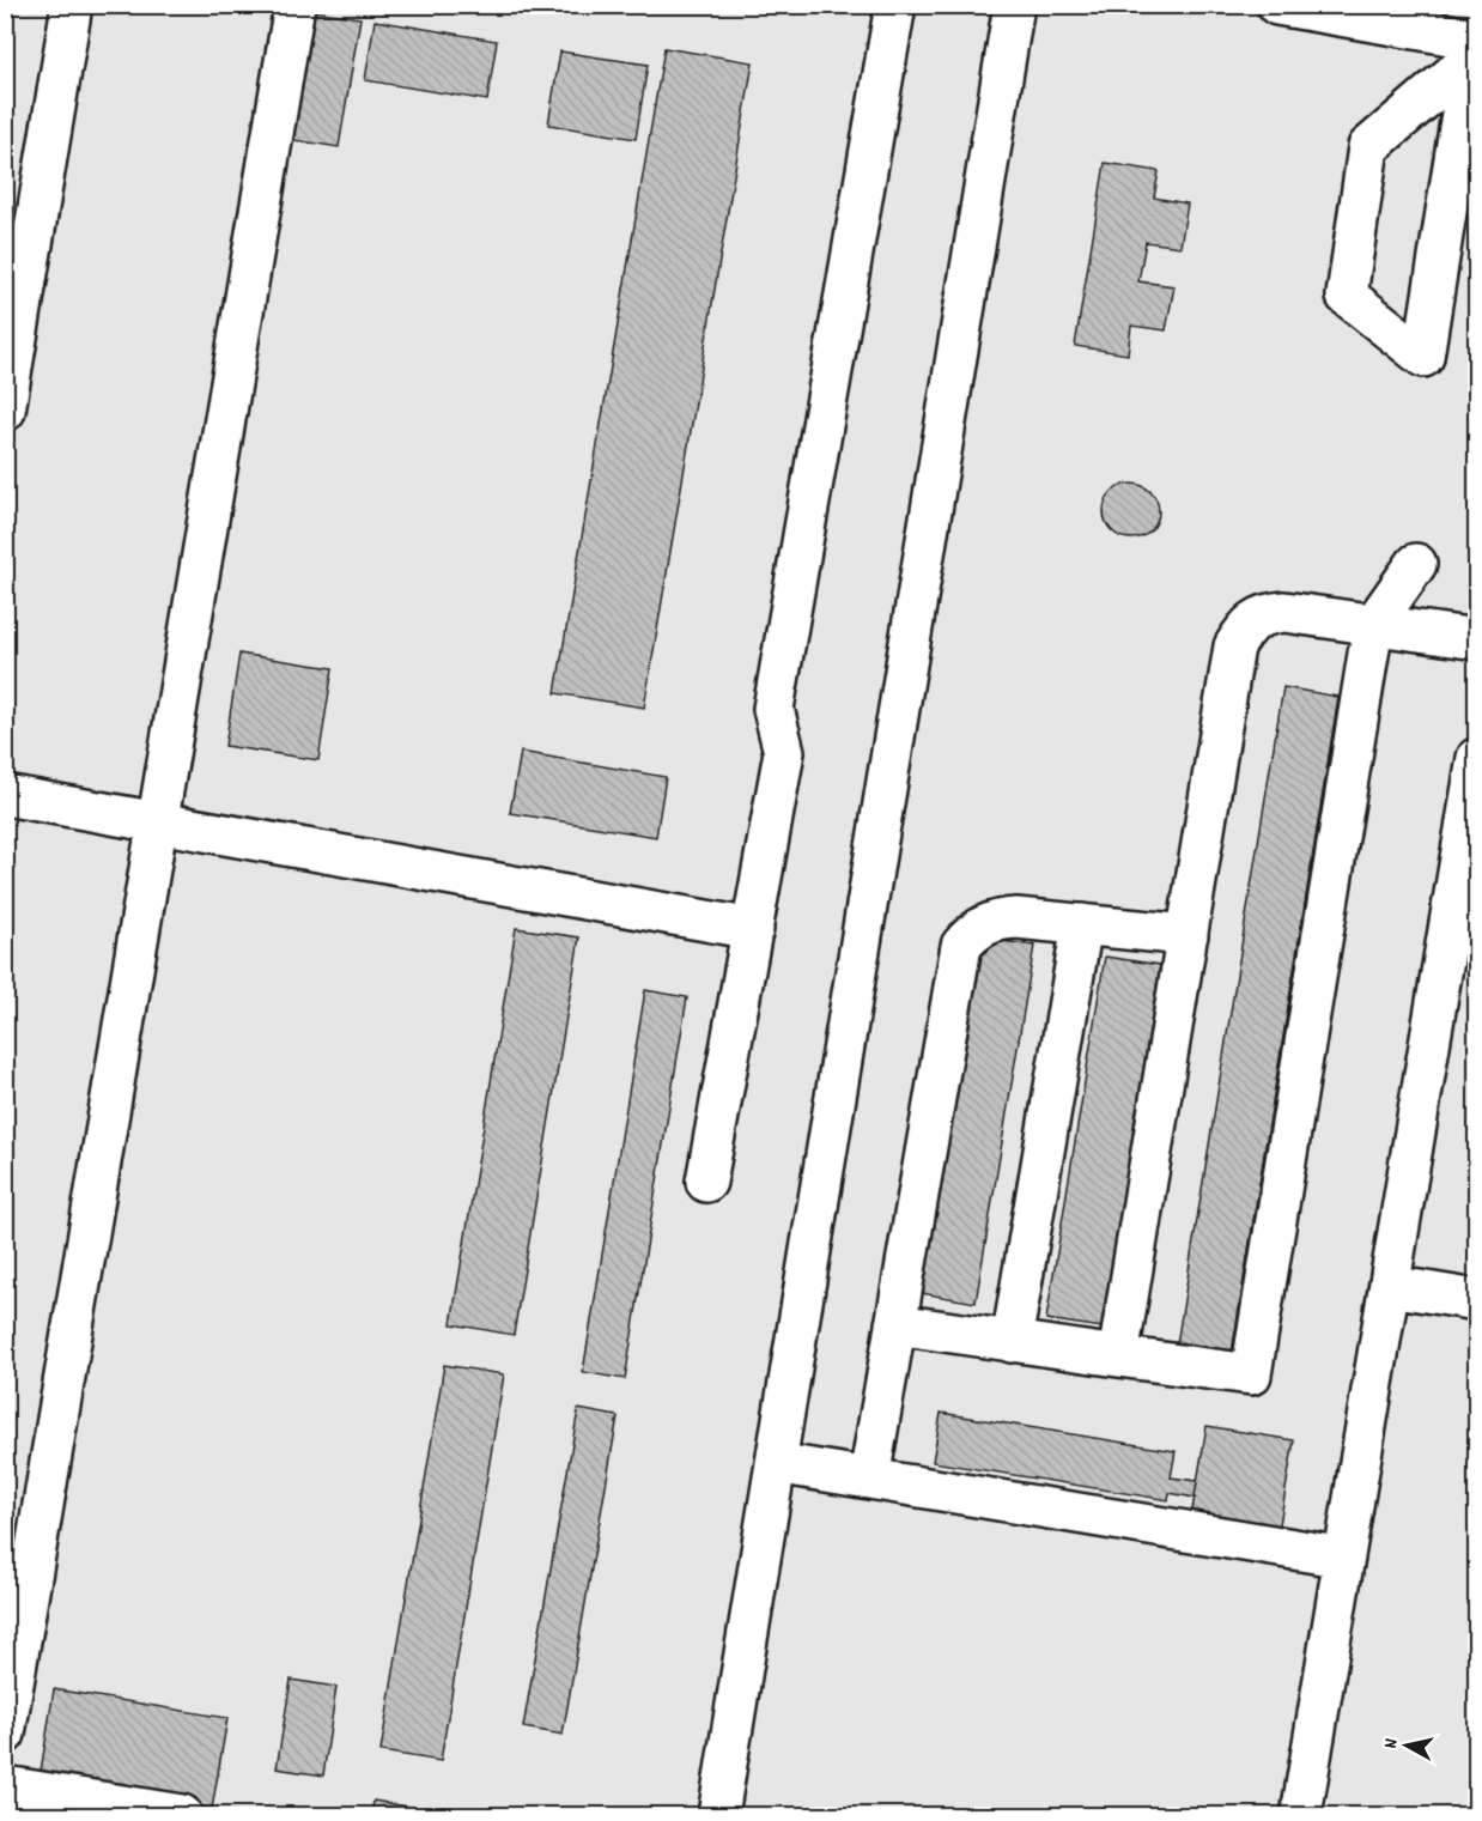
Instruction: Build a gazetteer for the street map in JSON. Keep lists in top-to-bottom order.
{
  "north": "left"
}
